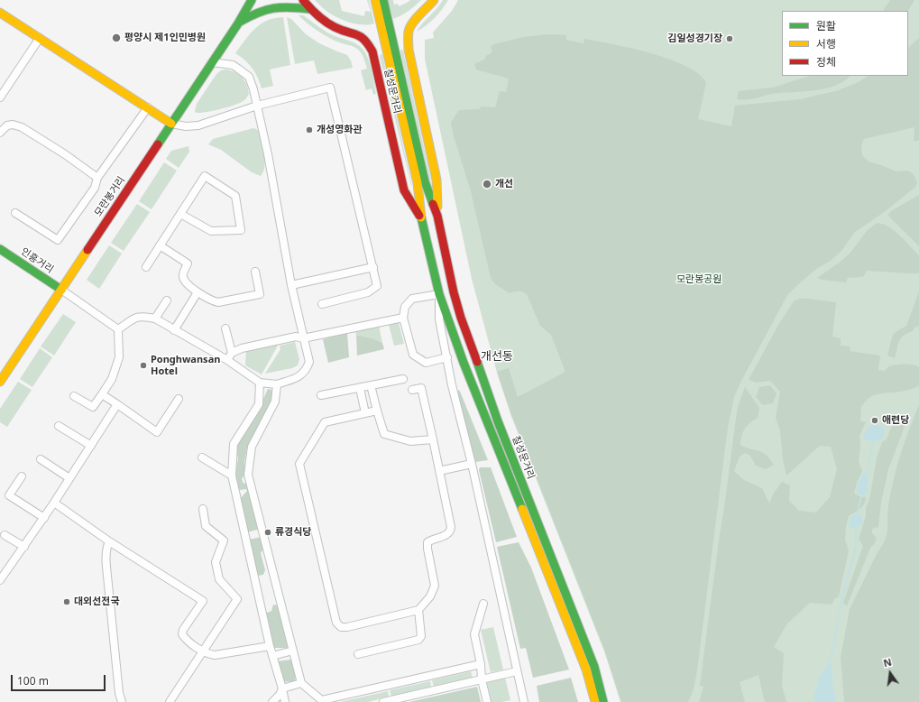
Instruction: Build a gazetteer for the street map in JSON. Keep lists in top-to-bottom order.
{
  "streets": {
    "main road": ["칠성문거리", "모란봉거리", "인흥거리"]
  },
  "crossings": [
    ["모란봉거리", "인흥거리"]
  ],
  "districts": ["개선동"],
  "parks": ["모란봉공원"],
  "places": [
    "평양시 제1인민병원",
    "김일성경기장",
    "개성영화관",
    "개선",
    "Ponghwansan Hotel",
    "애련당",
    "류경식당",
    "대외선전국"
  ],
  "legend": ["원활", "서행", "정체"],
  "scale_bar": "100 m",
  "north": "top"
}
